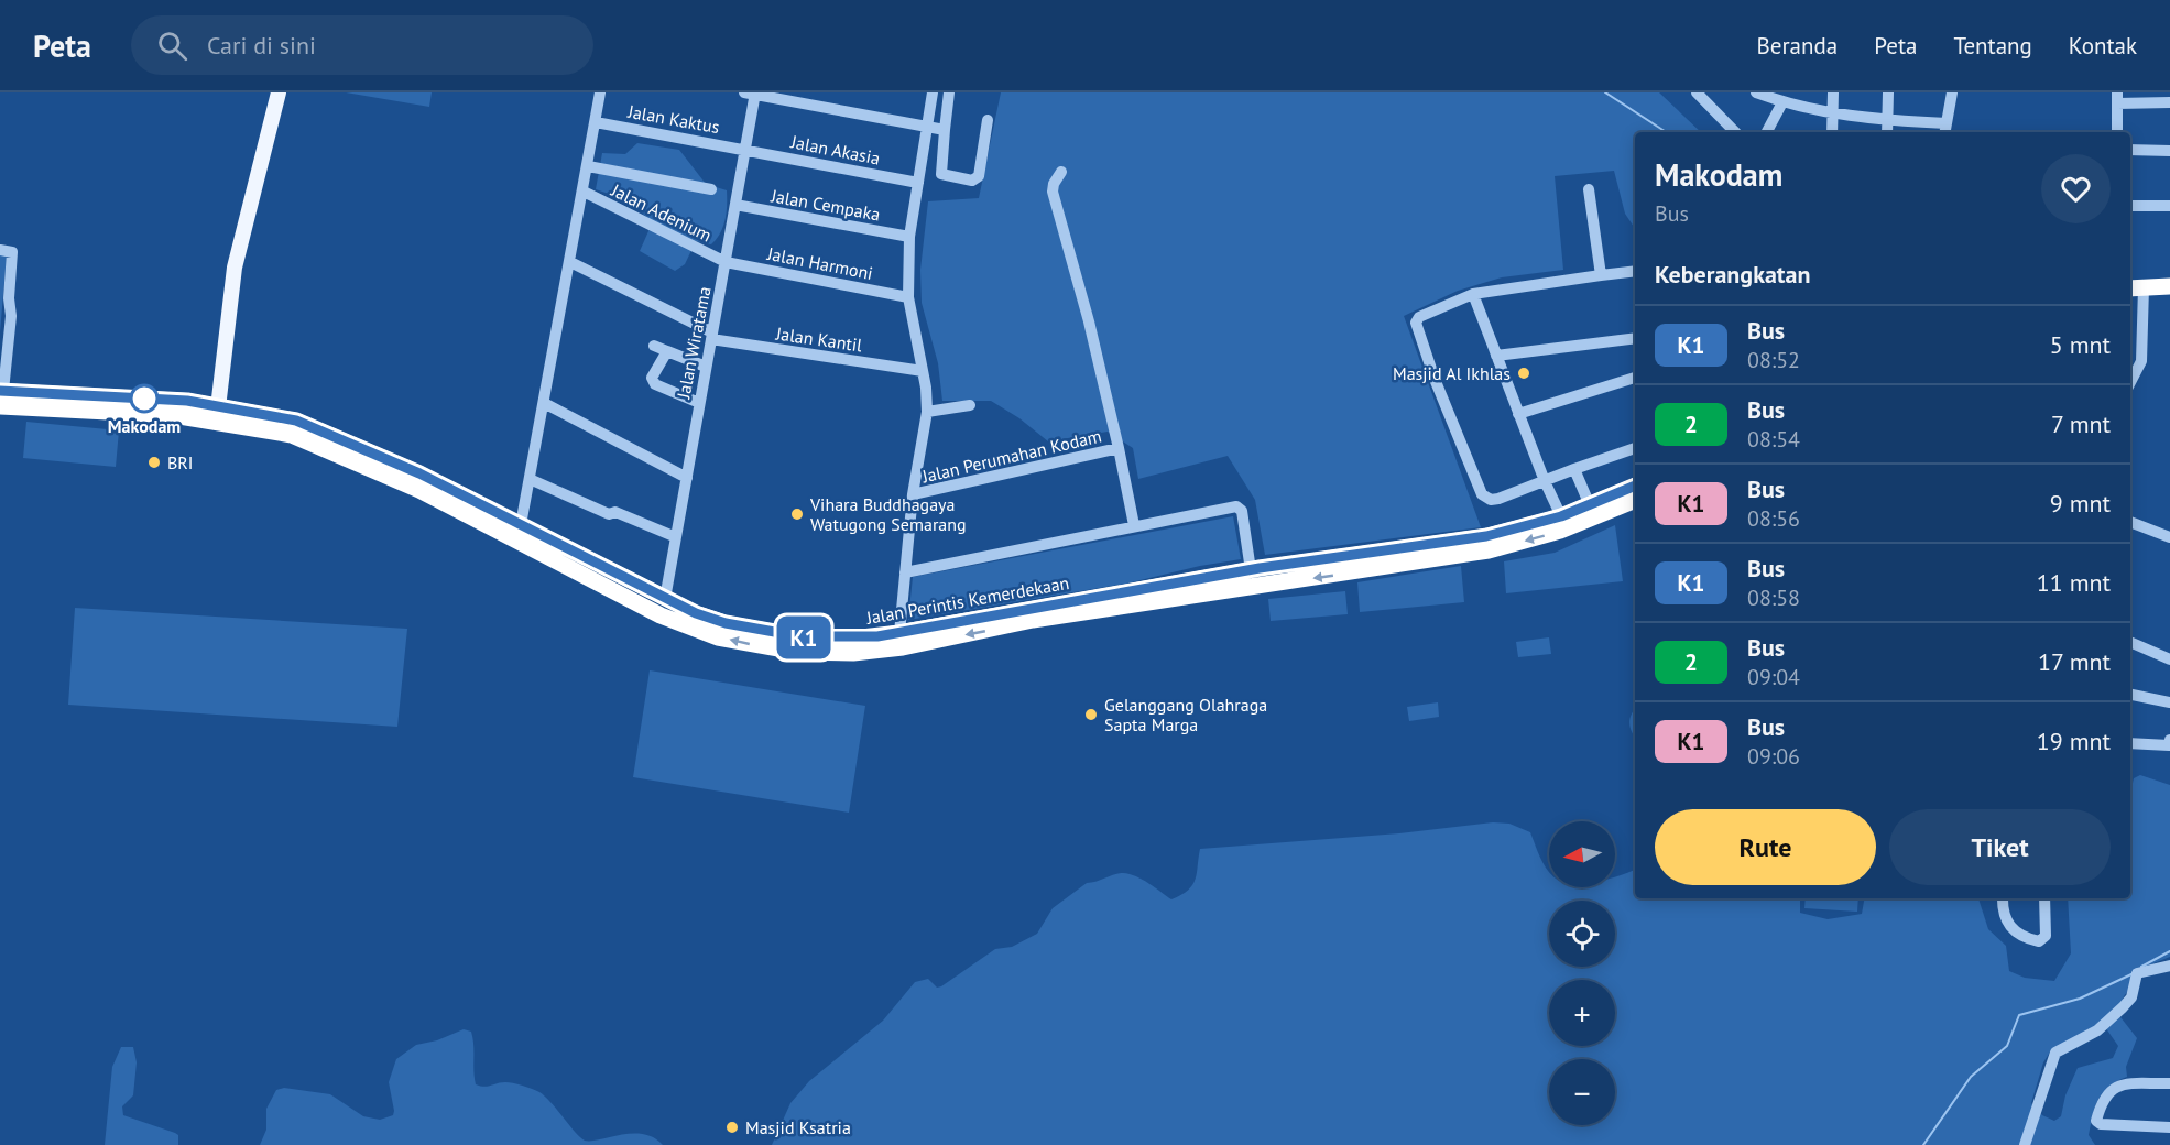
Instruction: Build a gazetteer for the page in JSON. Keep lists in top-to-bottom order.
{
  "streets": {
    "highway": ["Jalan Perintis Kemerdekaan"],
    "street": [
      "Jalan Kaktus",
      "Jalan Akasia",
      "Jalan Cempaka",
      "Jalan Adenium",
      "Jalan Harmoni",
      "Jalan Kantil",
      "Jalan Wiratama",
      "Jalan Perumahan Kodam"
    ]
  },
  "crossings": [
    ["Jalan Kaktus", "Jalan Akasia"],
    ["Jalan Kaktus", "Jalan Wiratama"],
    ["Jalan Akasia", "Jalan Wiratama"],
    ["Jalan Akasia", "Jalan Perumahan Kodam"],
    ["Jalan Cempaka", "Jalan Wiratama"],
    ["Jalan Cempaka", "Jalan Perumahan Kodam"],
    ["Jalan Adenium", "Jalan Harmoni"],
    ["Jalan Adenium", "Jalan Wiratama"],
    ["Jalan Harmoni", "Jalan Wiratama"],
    ["Jalan Harmoni", "Jalan Perumahan Kodam"],
    ["Jalan Kantil", "Jalan Wiratama"],
    ["Jalan Kantil", "Jalan Perumahan Kodam"],
    ["Jalan Wiratama", "Jalan Perintis Kemerdekaan"],
    ["Jalan Perumahan Kodam", "Jalan Perintis Kemerdekaan"]
  ],
  "places": [
    "Masjid Al Ikhlas",
    "Makodam",
    "BRI",
    "Vihara Buddhagaya Watugong Semarang",
    "Gelanggang Olahraga Sapta Marga",
    "Masjid Ksatria"
  ],
  "lines": ["bus line K1"],
  "north": "left",
  "page": {
    "header": "Peta",
    "search": "Cari di sini",
    "nav": [
      "Beranda",
      "Peta",
      "Tentang",
      "Kontak"
    ],
    "on_map": "K1",
    "heading": [
      ["Makodam", "Bus"],
      "Keberangkatan"
    ],
    "list": [
      {
        "mark": "K1",
        "name": "Bus",
        "note": "08:52",
        "value": "5 mnt"
      },
      {
        "mark": "2",
        "name": "Bus",
        "note": "08:54",
        "value": "7 mnt"
      },
      {
        "mark": "K1",
        "name": "Bus",
        "note": "08:56",
        "value": "9 mnt"
      },
      {
        "mark": "K1",
        "name": "Bus",
        "note": "08:58",
        "value": "11 mnt"
      },
      {
        "mark": "2",
        "name": "Bus",
        "note": "09:04",
        "value": "17 mnt"
      },
      {
        "mark": "K1",
        "name": "Bus",
        "note": "09:06",
        "value": "19 mnt"
      }
    ],
    "buttons": ["Rute", "Tiket"],
    "map_buttons": ["+", "−"]
  }
}
